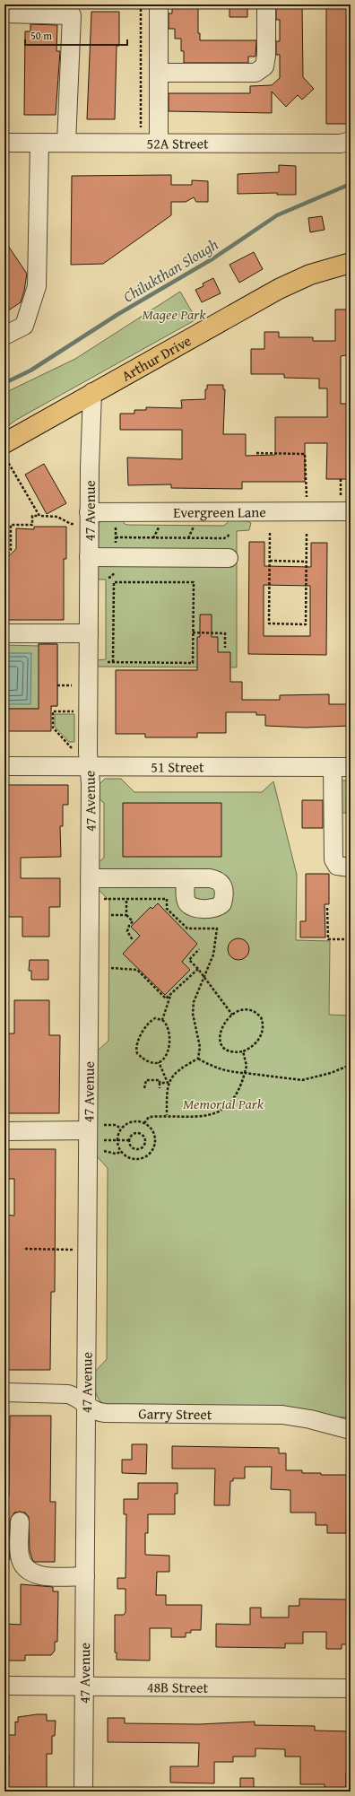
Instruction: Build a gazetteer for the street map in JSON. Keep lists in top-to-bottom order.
{
  "streets": {
    "main road": ["Arthur Drive"],
    "street": [
      "52A Street",
      "47 Avenue",
      "Evergreen Lane",
      "51 Street",
      "Garry Street",
      "48B Street"
    ]
  },
  "crossings": [
    ["Arthur Drive", "47 Avenue"],
    ["47 Avenue", "Evergreen Lane"],
    ["47 Avenue", "51 Street"],
    ["47 Avenue", "Garry Street"],
    ["47 Avenue", "48B Street"]
  ],
  "water": ["Chilukthan Slough"],
  "parks": ["Magee Park", "Memorial Park"],
  "scale_bar": "50 m"
}
